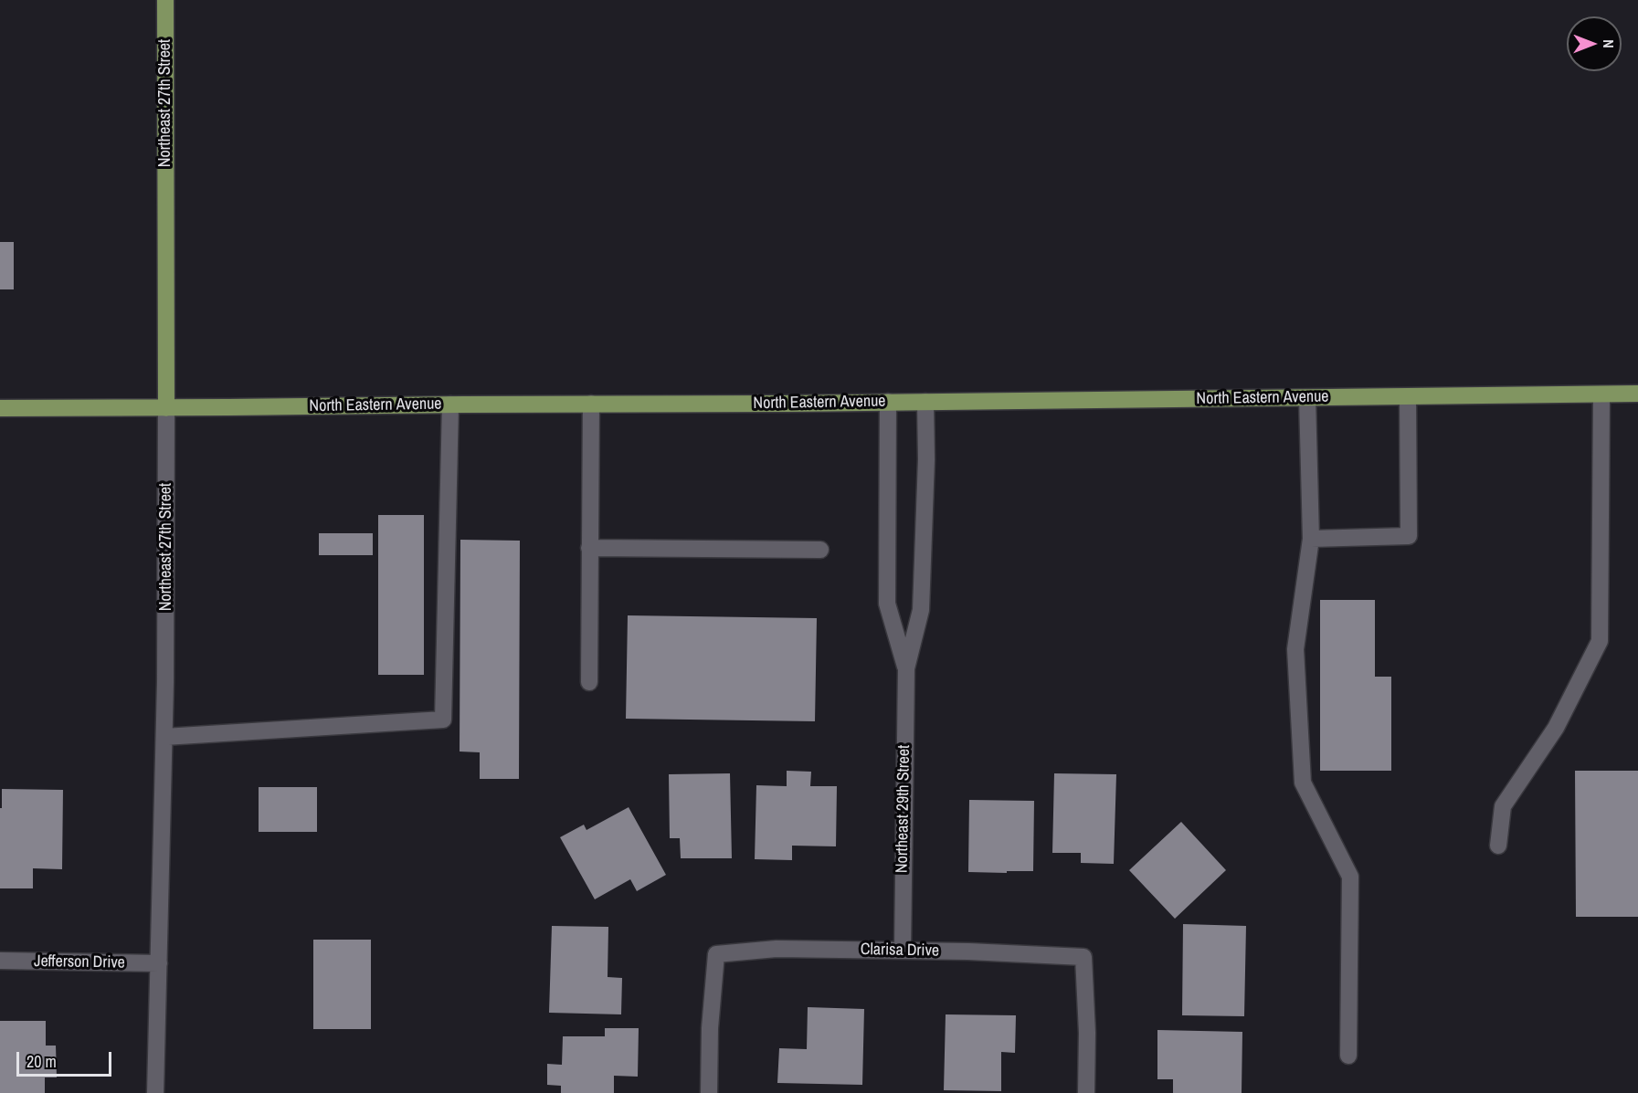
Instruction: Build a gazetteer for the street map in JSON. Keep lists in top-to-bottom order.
{
  "streets": {
    "main road": ["Northeast 27th Street", "North Eastern Avenue"],
    "street": ["Northeast 29th Street", "Clarisa Drive", "Jefferson Drive"]
  },
  "crossings": [
    ["Northeast 27th Street", "North Eastern Avenue"],
    ["Northeast 27th Street", "Jefferson Drive"],
    ["North Eastern Avenue", "Northeast 29th Street"],
    ["Northeast 29th Street", "Clarisa Drive"]
  ],
  "scale_bar": "20 m",
  "north": "right"
}
